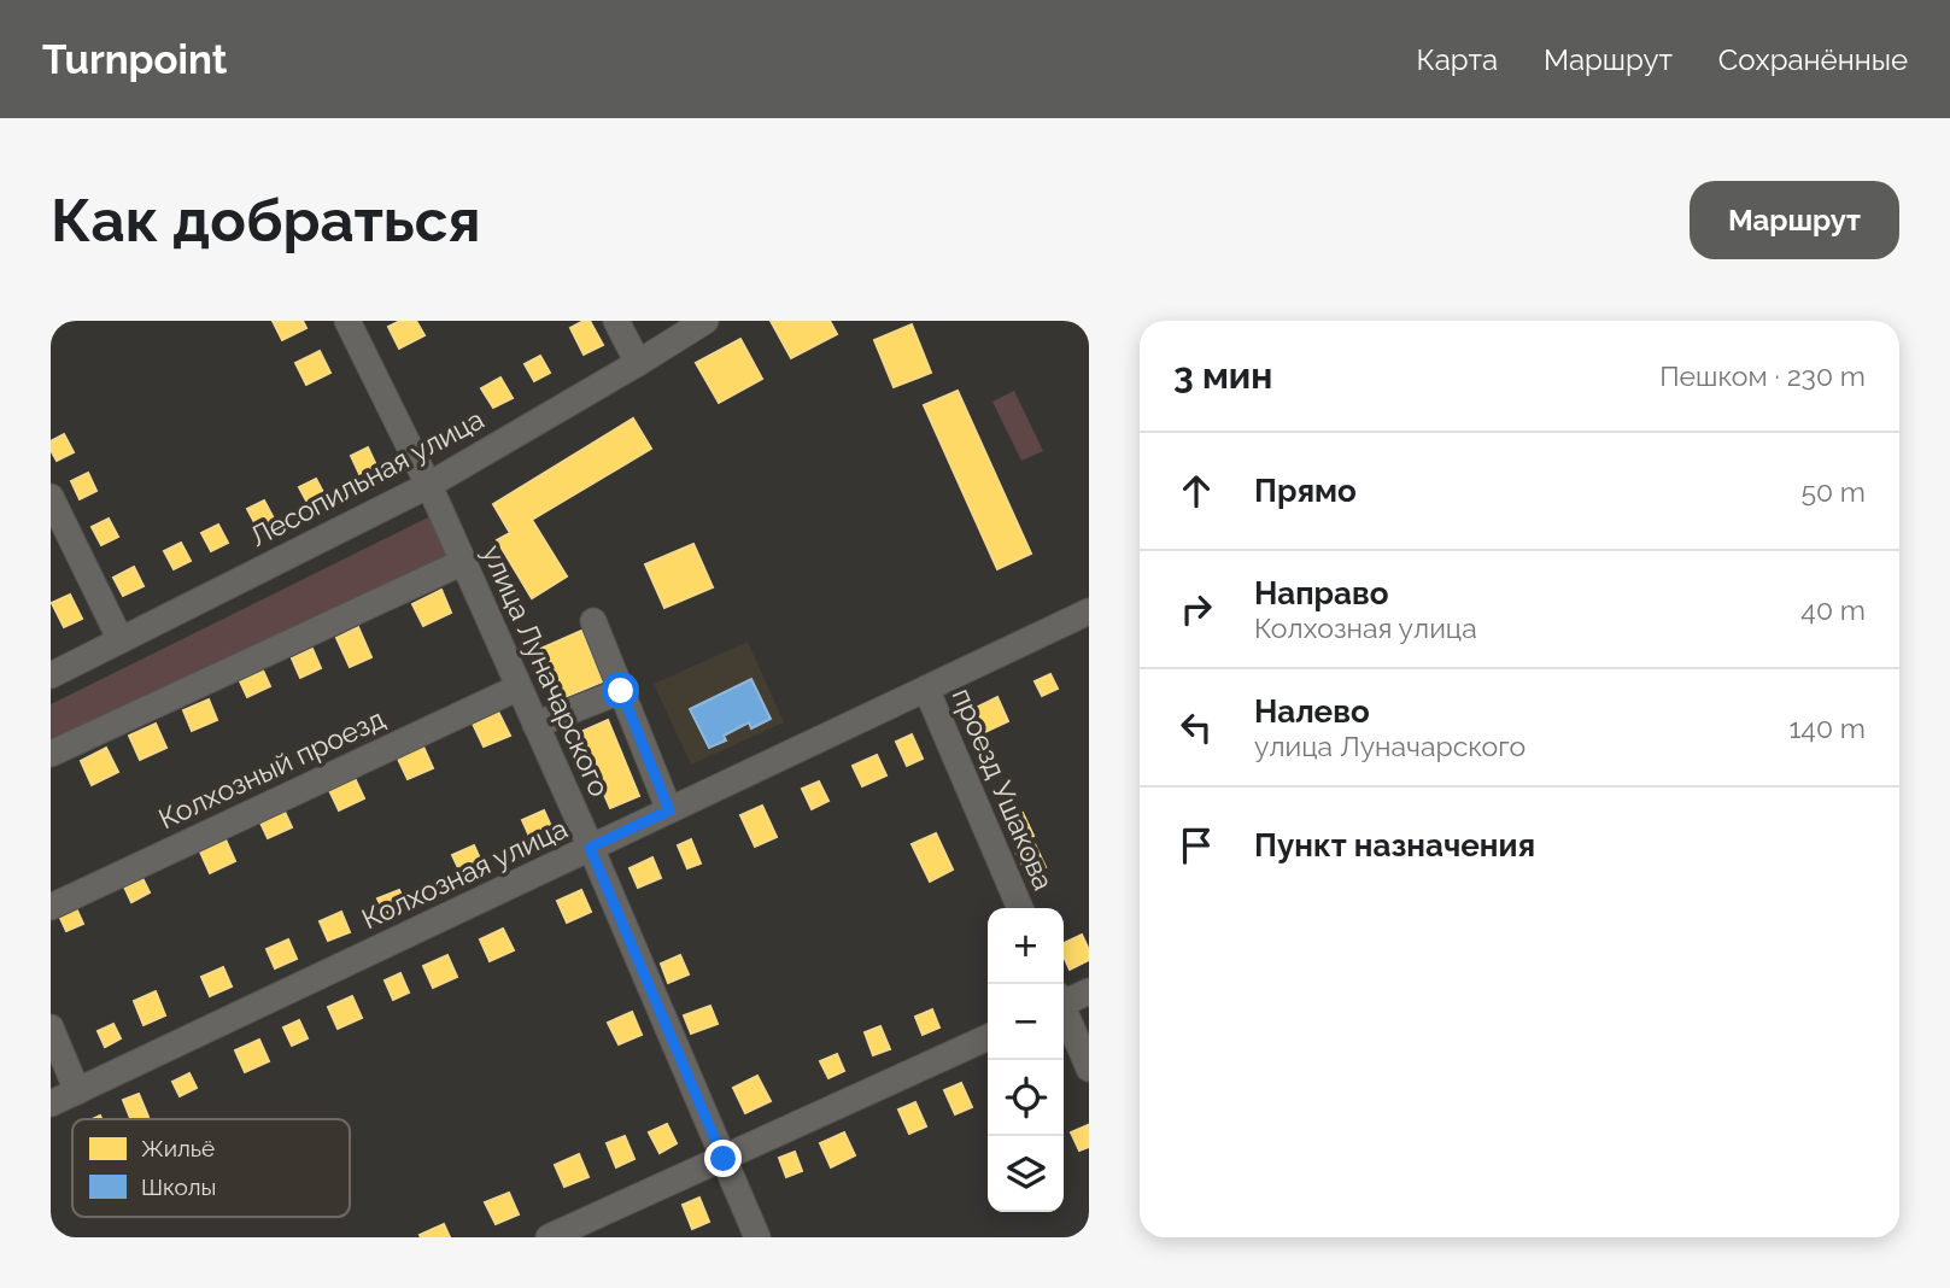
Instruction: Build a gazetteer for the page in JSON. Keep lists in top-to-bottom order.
{
  "streets": {
    "street": [
      "Лесопильная улица",
      "улица Луначарского",
      "Колхозный проезд",
      "проезд Ушакова",
      "Колхозная улица"
    ]
  },
  "crossings": [
    ["Лесопильная улица", "улица Луначарского"],
    ["улица Луначарского", "Колхозный проезд"],
    ["улица Луначарского", "Колхозная улица"],
    ["проезд Ушакова", "Колхозная улица"]
  ],
  "legend": ["Жильё", "Школы"],
  "page": {
    "header": "Turnpoint",
    "nav": ["Карта", "Маршрут", "Сохранённые"],
    "buttons": "Маршрут",
    "title": "Как добраться",
    "heading": ["3 мин", "Пешком · 230 m"],
    "list": [
      ["Прямо", "50 m"],
      ["Направо", "Колхозная улица", "40 m"],
      ["Налево", "улица Луначарского", "140 m"],
      "Пункт назначения"
    ],
    "map_buttons": ["+", "−"]
  }
}
